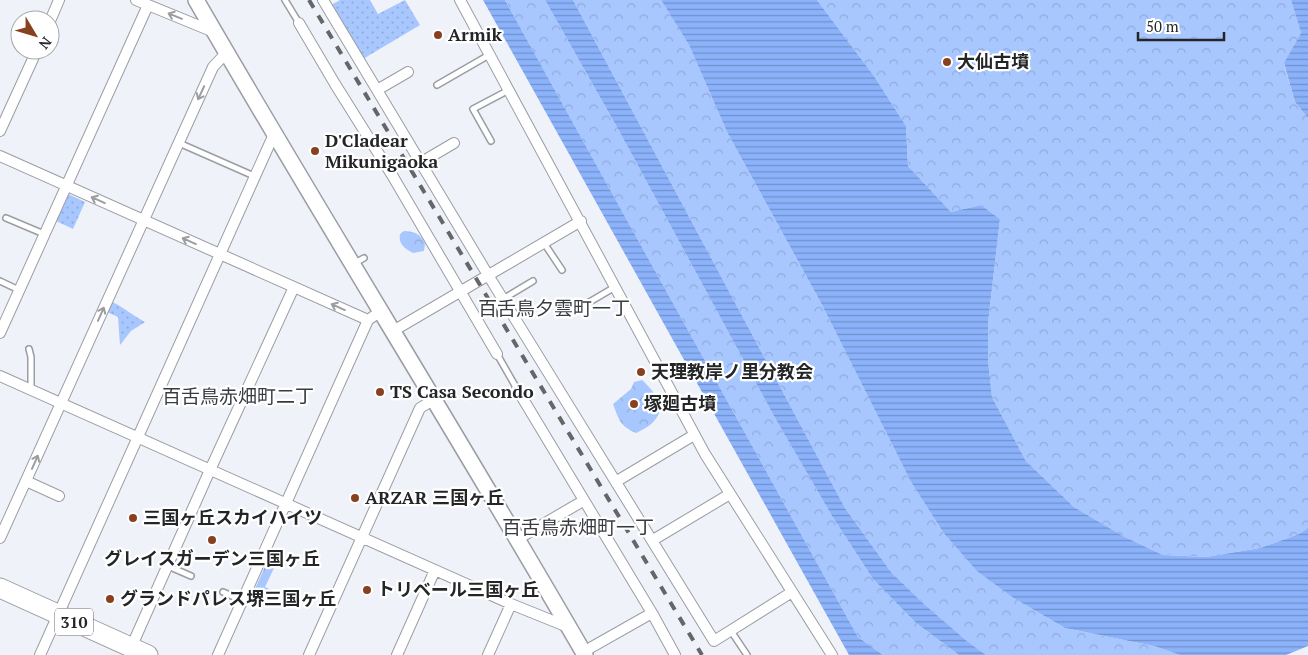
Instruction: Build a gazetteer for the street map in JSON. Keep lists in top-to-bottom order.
{
  "streets": {
    "highway": ["310"]
  },
  "districts": ["百舌鳥夕雲町一丁", "百舌鳥赤畑町二丁", "百舌鳥赤畑町一丁"],
  "places": [
    "Armik",
    "大仙古墳",
    "D'Cladear Mikunigaoka",
    "天理教岸ノ里分教会",
    "TS Casa Secondo",
    "塚廻古墳",
    "ARZAR 三国ヶ丘",
    "三国ヶ丘スカイハイツ",
    "グレイスガーデン三国ヶ丘",
    "トリベール三国ヶ丘",
    "グランドパレス堺三国ヶ丘"
  ],
  "scale_bar": "50 m",
  "north": "bottom right"
}
